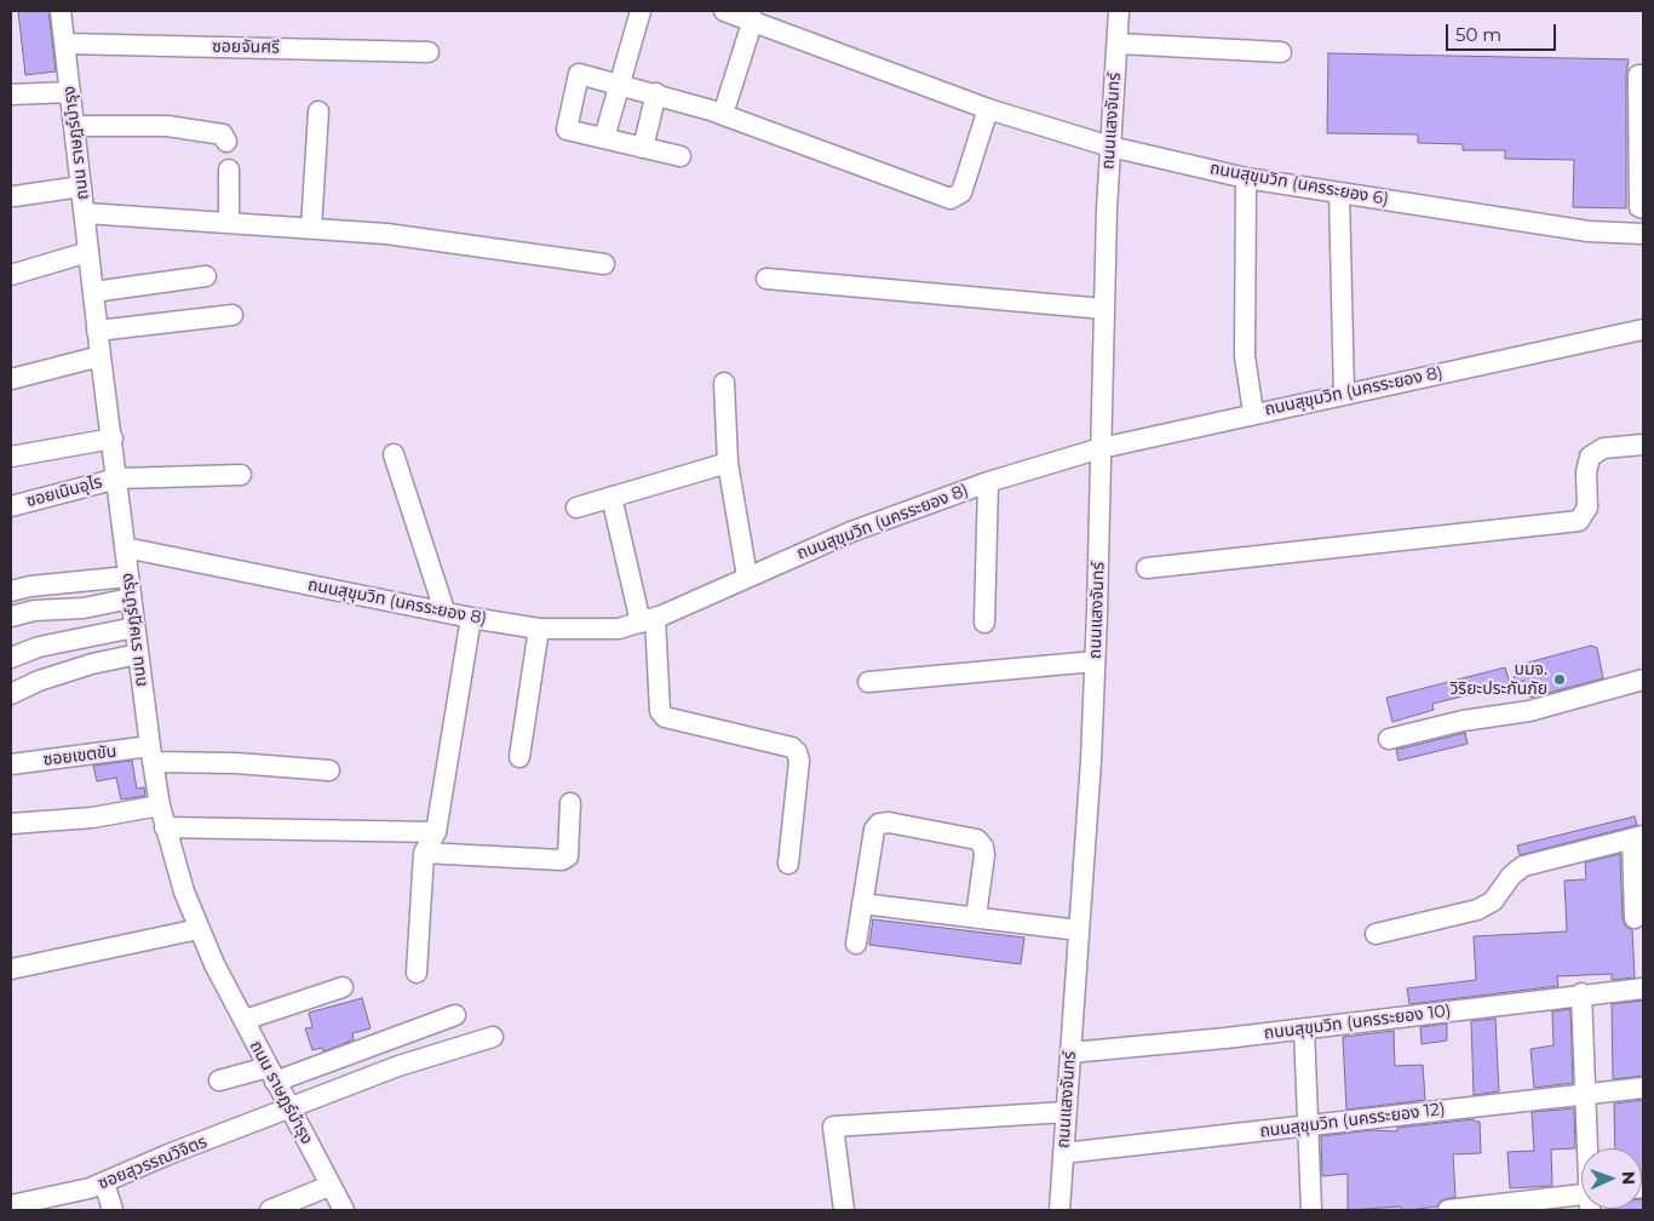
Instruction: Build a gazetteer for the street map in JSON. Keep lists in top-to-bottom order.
{
  "streets": {
    "street": [
      "ซอยจันศรี",
      "ถนนแสงจันทร์",
      "ถนน ราษฎร์บำรุง",
      "ถนนสุขุมวิท (นครระยอง 6)",
      "ถนนสุขุมวิท (นครระยอง 8)",
      "ซอยเนินอุไร",
      "ซอยเขตขัน",
      "ถนนสุขุมวิท (นครระยอง 10)",
      "ถนนสุขุมวิท (นครระยอง 12)",
      "ซอยสุวรรณวิจิตร"
    ]
  },
  "crossings": [
    ["ซอยจันศรี", "ถนน ราษฎร์บำรุง"],
    ["ถนนแสงจันทร์", "ถนนสุขุมวิท (นครระยอง 6)"],
    ["ถนนแสงจันทร์", "ถนนสุขุมวิท (นครระยอง 8)"],
    ["ถนนแสงจันทร์", "ถนนสุขุมวิท (นครระยอง 10)"],
    ["ถนนแสงจันทร์", "ถนนสุขุมวิท (นครระยอง 12)"],
    ["ถนน ราษฎร์บำรุง", "ถนนสุขุมวิท (นครระยอง 8)"],
    ["ถนน ราษฎร์บำรุง", "ซอยเนินอุไร"],
    ["ถนน ราษฎร์บำรุง", "ซอยเขตขัน"],
    ["ถนน ราษฎร์บำรุง", "ซอยสุวรรณวิจิตร"]
  ],
  "places": ["บมจ. วิริยะประกันภัย"],
  "scale_bar": "50 m",
  "north": "right"
}
